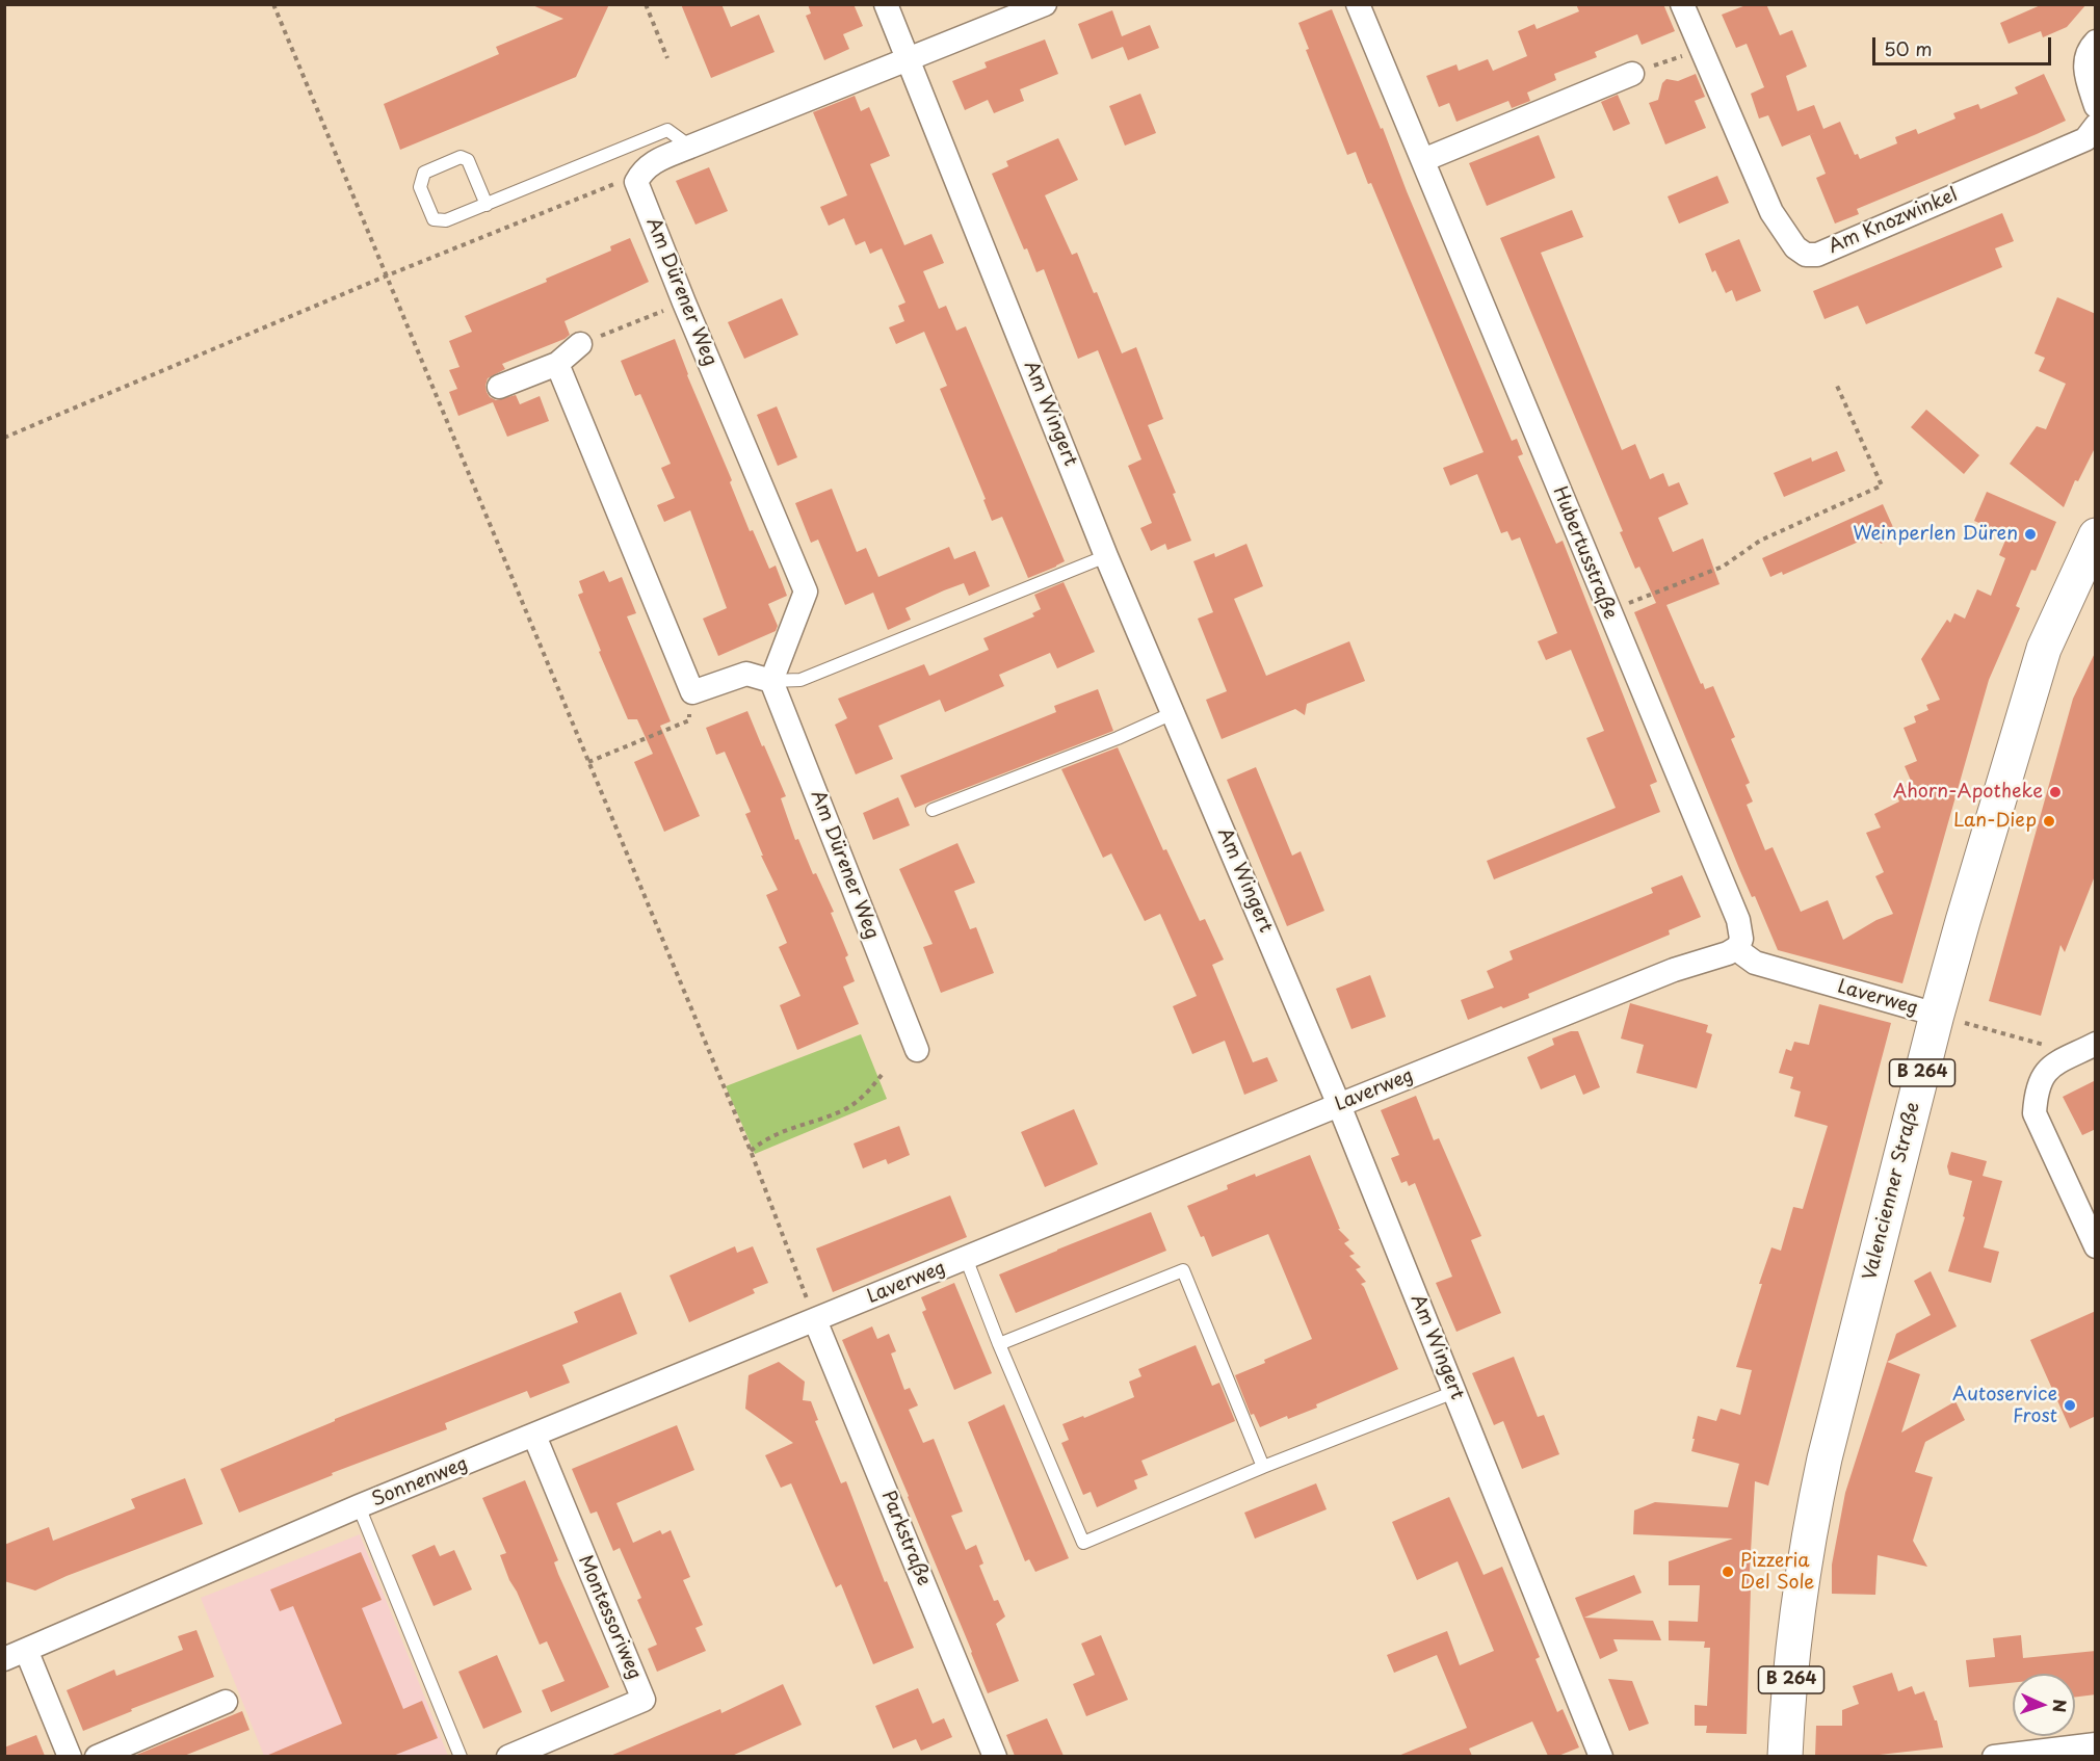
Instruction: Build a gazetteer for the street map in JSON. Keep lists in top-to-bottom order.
{
  "streets": {
    "main road": ["B 264", "Valencienner Straße"],
    "street": [
      "Am Knozwinkel",
      "Am Dürener Weg",
      "Am Wingert",
      "Hubertusstraße",
      "Laverweg",
      "Sonnenweg",
      "Parkstraße",
      "Montessoriweg"
    ]
  },
  "crossings": [
    ["Am Wingert", "Laverweg"],
    ["Hubertusstraße", "Laverweg"],
    ["Laverweg", "Valencienner Straße"],
    ["Laverweg", "Sonnenweg"],
    ["Laverweg", "Parkstraße"],
    ["Sonnenweg", "Parkstraße"],
    ["Sonnenweg", "Montessoriweg"]
  ],
  "places": [
    "Weinperlen Düren",
    "Ahorn-Apotheke",
    "Lan-Diep",
    "Autoservice Frost",
    "Pizzeria Del Sole"
  ],
  "scale_bar": "50 m",
  "north": "right"
}
